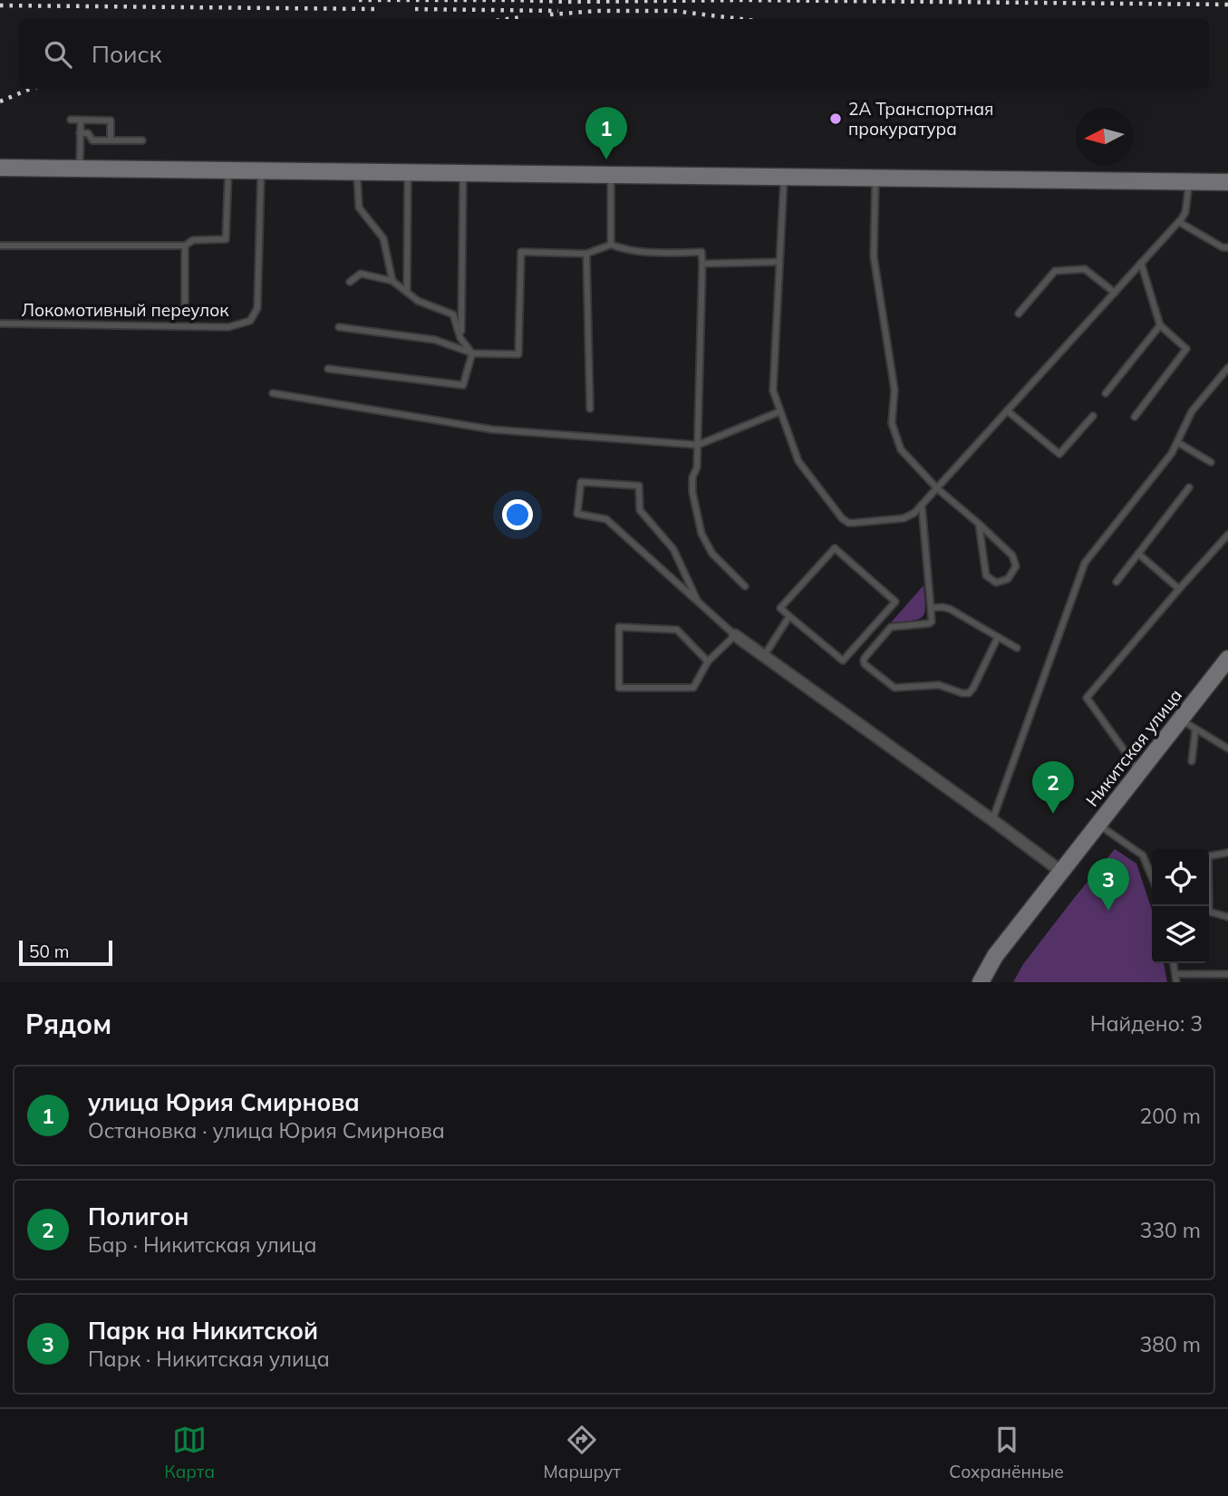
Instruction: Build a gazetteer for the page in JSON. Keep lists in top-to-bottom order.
{
  "streets": {
    "main road": ["Никитская улица"],
    "lane": ["Локомотивный переулок"]
  },
  "places": ["2А Транспортная прокуратура"],
  "scale_bar": "50 m",
  "north": "left",
  "page": {
    "search": "Поиск",
    "pins": ["1", "2", "3"],
    "scale": "50 m",
    "heading": ["Рядом", "Найдено: 3"],
    "list": [
      {
        "mark": "1",
        "name": "улица Юрия Смирнова",
        "note": "Остановка · улица Юрия Смирнова",
        "value": "200 m"
      },
      {
        "mark": "2",
        "name": "Полигон",
        "note": "Бар · Никитская улица",
        "value": "330 m"
      },
      {
        "mark": "3",
        "name": "Парк на Никитской",
        "note": "Парк · Никитская улица",
        "value": "380 m"
      }
    ],
    "nav": ["Карта", "Маршрут", "Сохранённые"]
  }
}
